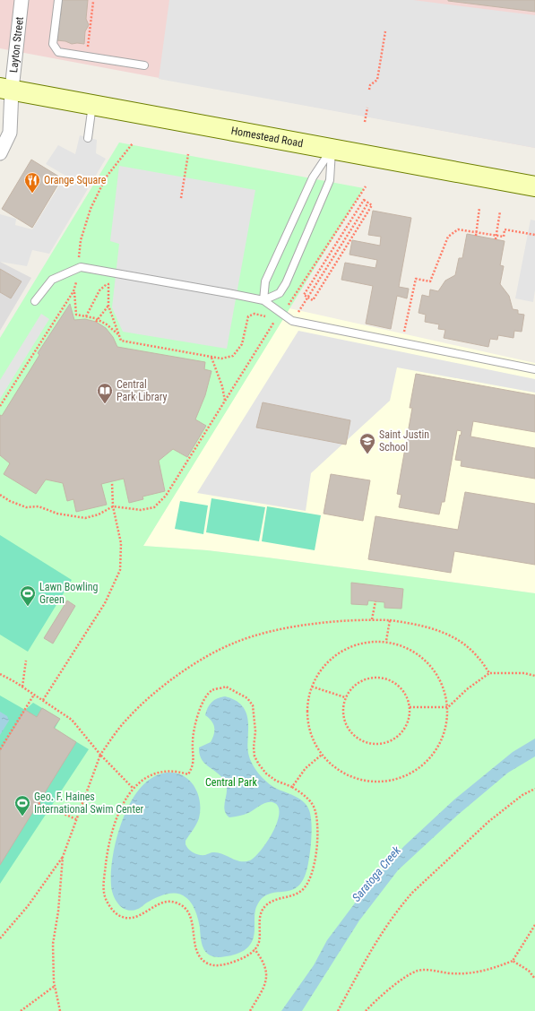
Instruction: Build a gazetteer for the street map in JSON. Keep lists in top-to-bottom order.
{
  "streets": {
    "main road": ["Homestead Road"],
    "street": ["Layton Street"]
  },
  "crossings": [
    ["Layton Street", "Homestead Road"]
  ],
  "water": ["Saratoga Creek"],
  "parks": ["Central Park"],
  "places": {
    "restaurant": ["Orange Square"],
    "library": ["Central Park Library"],
    "school or university": ["Saint Justin School"],
    "sports": ["Lawn Bowling Green", "Geo. F. Haines International Swim Center"]
  }
}
